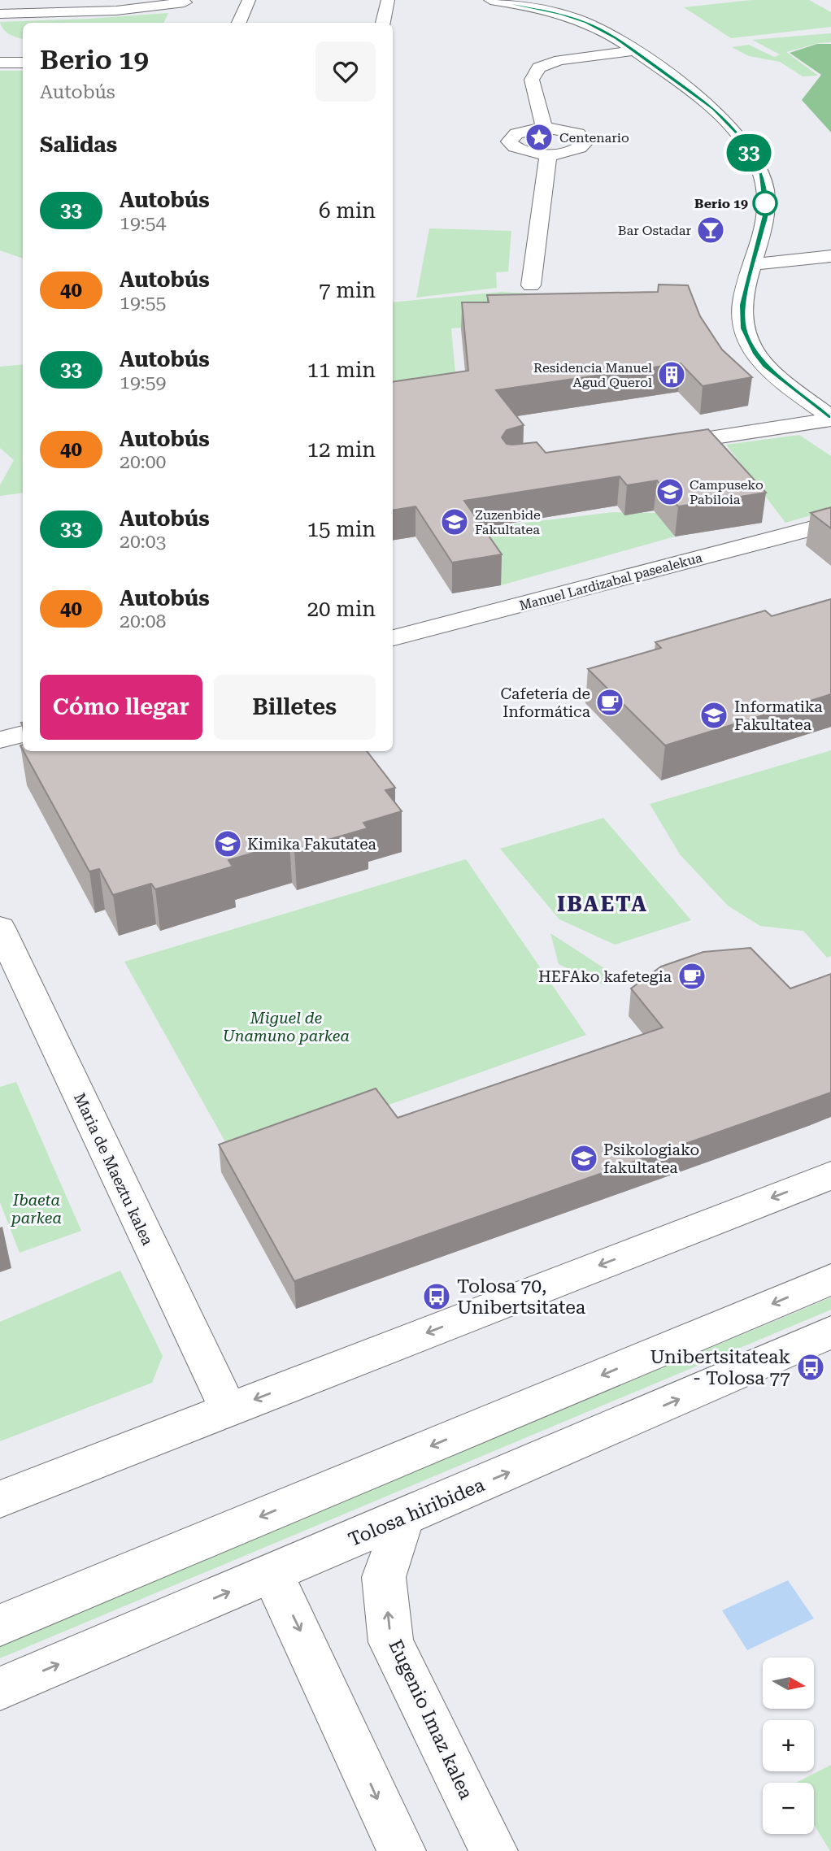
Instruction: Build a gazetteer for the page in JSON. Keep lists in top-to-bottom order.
{
  "streets": {
    "street": [
      "Manuel Lardizabal pasealekua",
      "Maria de Maeztu kalea",
      "Tolosa hiribidea",
      "Eugenio Imaz kalea"
    ]
  },
  "crossings": [
    ["Tolosa hiribidea", "Eugenio Imaz kalea"]
  ],
  "districts": ["IBAETA"],
  "parks": ["Miguel de Unamuno parkea", "Ibaeta parkea"],
  "places": {
    "place": ["Centenario"],
    "other": ["Berio 19"],
    "bar": ["Bar Ostadar"],
    "building": ["Residencia Manuel Agud Querol"],
    "school or university": [
      "Campuseko Pabiloia",
      "Zuzenbide Fakultatea",
      "Informatika Fakultatea",
      "Kimika Fakutatea",
      "Psikologiako fakultatea"
    ],
    "cafe": ["Cafetería de Informática", "HEFAko kafetegia"],
    "bus stop": ["Tolosa 70, Unibertsitatea", "Unibertsitateak - Tolosa 77"]
  },
  "lines": ["bus line 33"],
  "north": "right",
  "page": {
    "on_map": "33",
    "heading": [
      ["Berio 19", "Autobús"],
      "Salidas"
    ],
    "list": [
      {
        "mark": "33",
        "name": "Autobús",
        "note": "19:54",
        "value": "6 min"
      },
      {
        "mark": "40",
        "name": "Autobús",
        "note": "19:55",
        "value": "7 min"
      },
      {
        "mark": "33",
        "name": "Autobús",
        "note": "19:59",
        "value": "11 min"
      },
      {
        "mark": "40",
        "name": "Autobús",
        "note": "20:00",
        "value": "12 min"
      },
      {
        "mark": "33",
        "name": "Autobús",
        "note": "20:03",
        "value": "15 min"
      },
      {
        "mark": "40",
        "name": "Autobús",
        "note": "20:08",
        "value": "20 min"
      }
    ],
    "buttons": ["Cómo llegar", "Billetes"],
    "map_buttons": ["+", "−"]
  }
}
